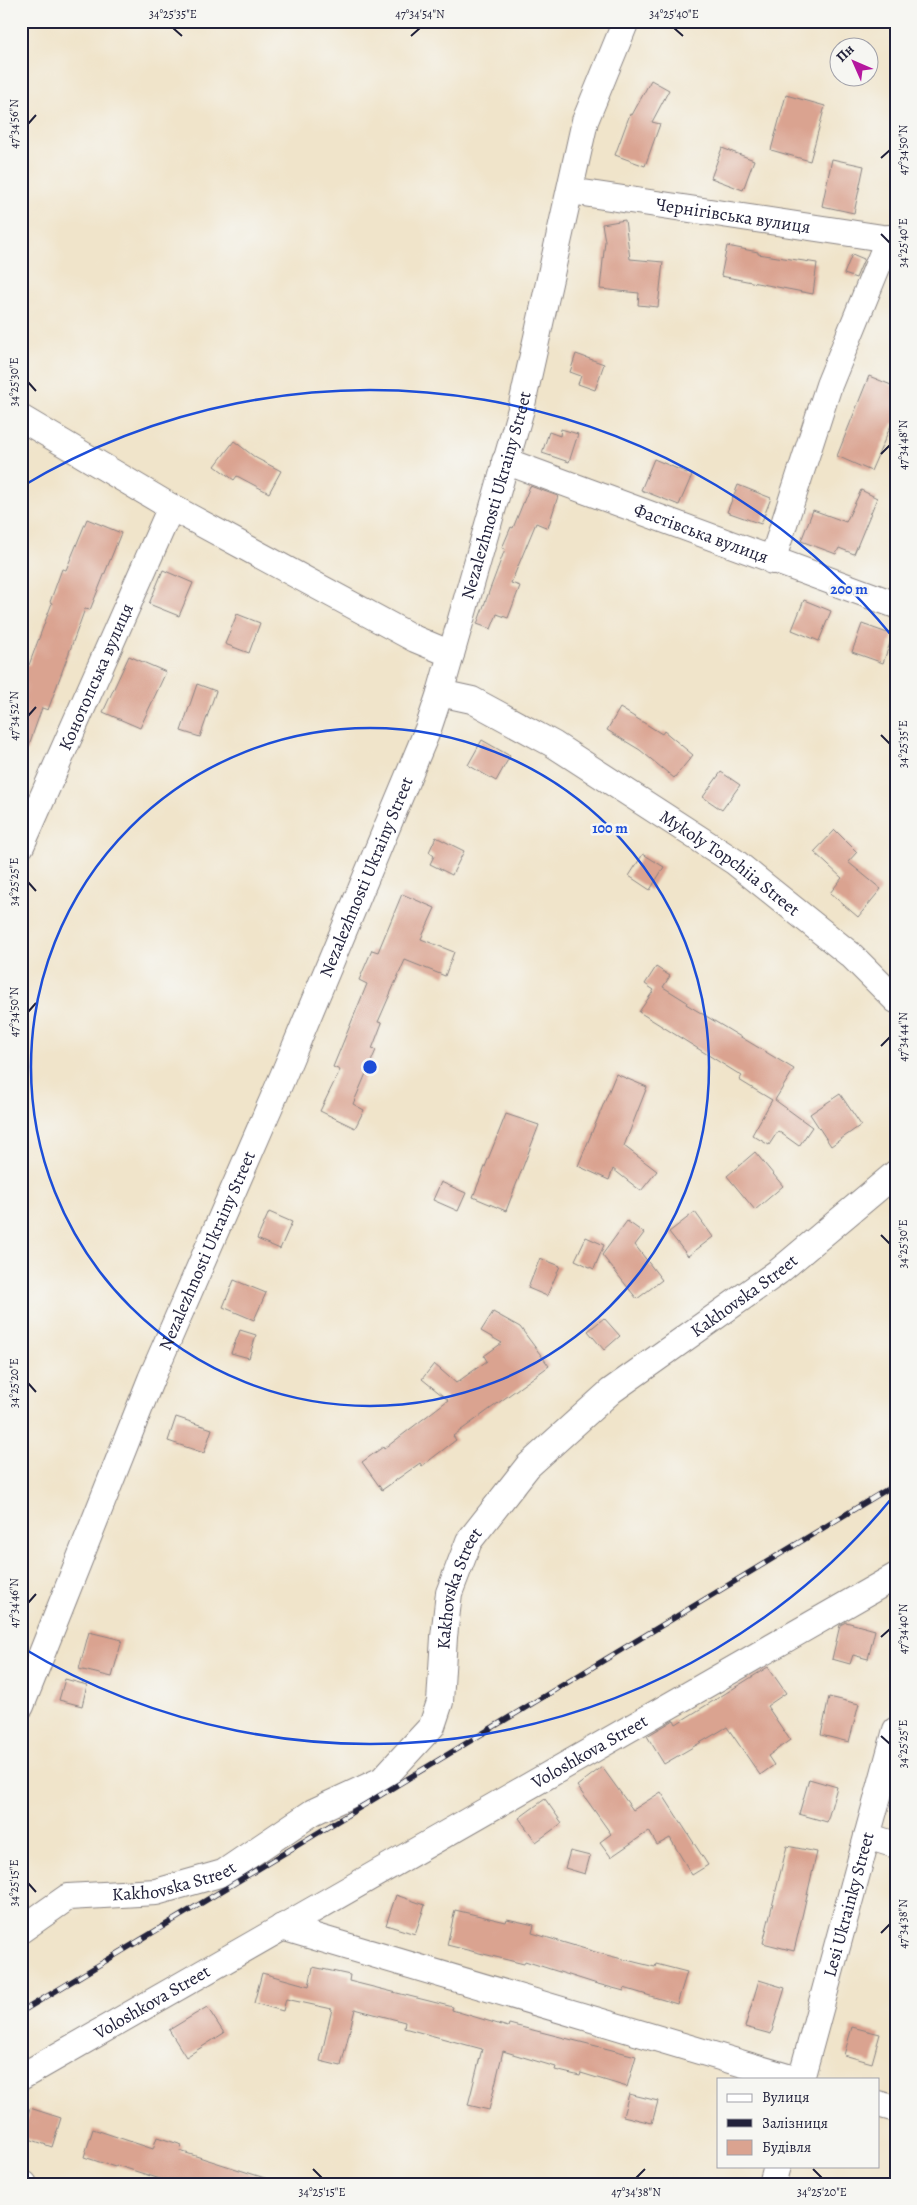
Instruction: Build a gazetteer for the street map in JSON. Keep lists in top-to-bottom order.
{
  "streets": {
    "street": [
      "Чернігівська вулиця",
      "Nezalezhnosti Ukrainy Street",
      "Фастівська вулиця",
      "Конотопська вулиця",
      "Mykoly Topchiia Street",
      "Kakhovska Street",
      "Voloshkova Street",
      "Lesi Ukrainky Street"
    ]
  },
  "crossings": [
    ["Чернігівська вулиця", "Nezalezhnosti Ukrainy Street"],
    ["Nezalezhnosti Ukrainy Street", "Фастівська вулиця"],
    ["Nezalezhnosti Ukrainy Street", "Mykoly Topchiia Street"]
  ],
  "legend": ["Вулиця", "Залізниця", "Будівля"],
  "north": "top left",
  "coordinates": [
    "34°25'35\"E",
    "47°34'54\"N",
    "34°25'40\"E",
    "47°34'56\"N",
    "47°34'50\"N",
    "34°25'30\"E",
    "47°34'48\"N",
    "47°34'52\"N",
    "34°25'25\"E",
    "47°34'44\"N",
    "34°25'20\"E",
    "47°34'46\"N",
    "47°34'40\"N",
    "34°25'15\"E",
    "47°34'38\"N"
  ],
  "rings": ["200 m", "100 m"]
}
